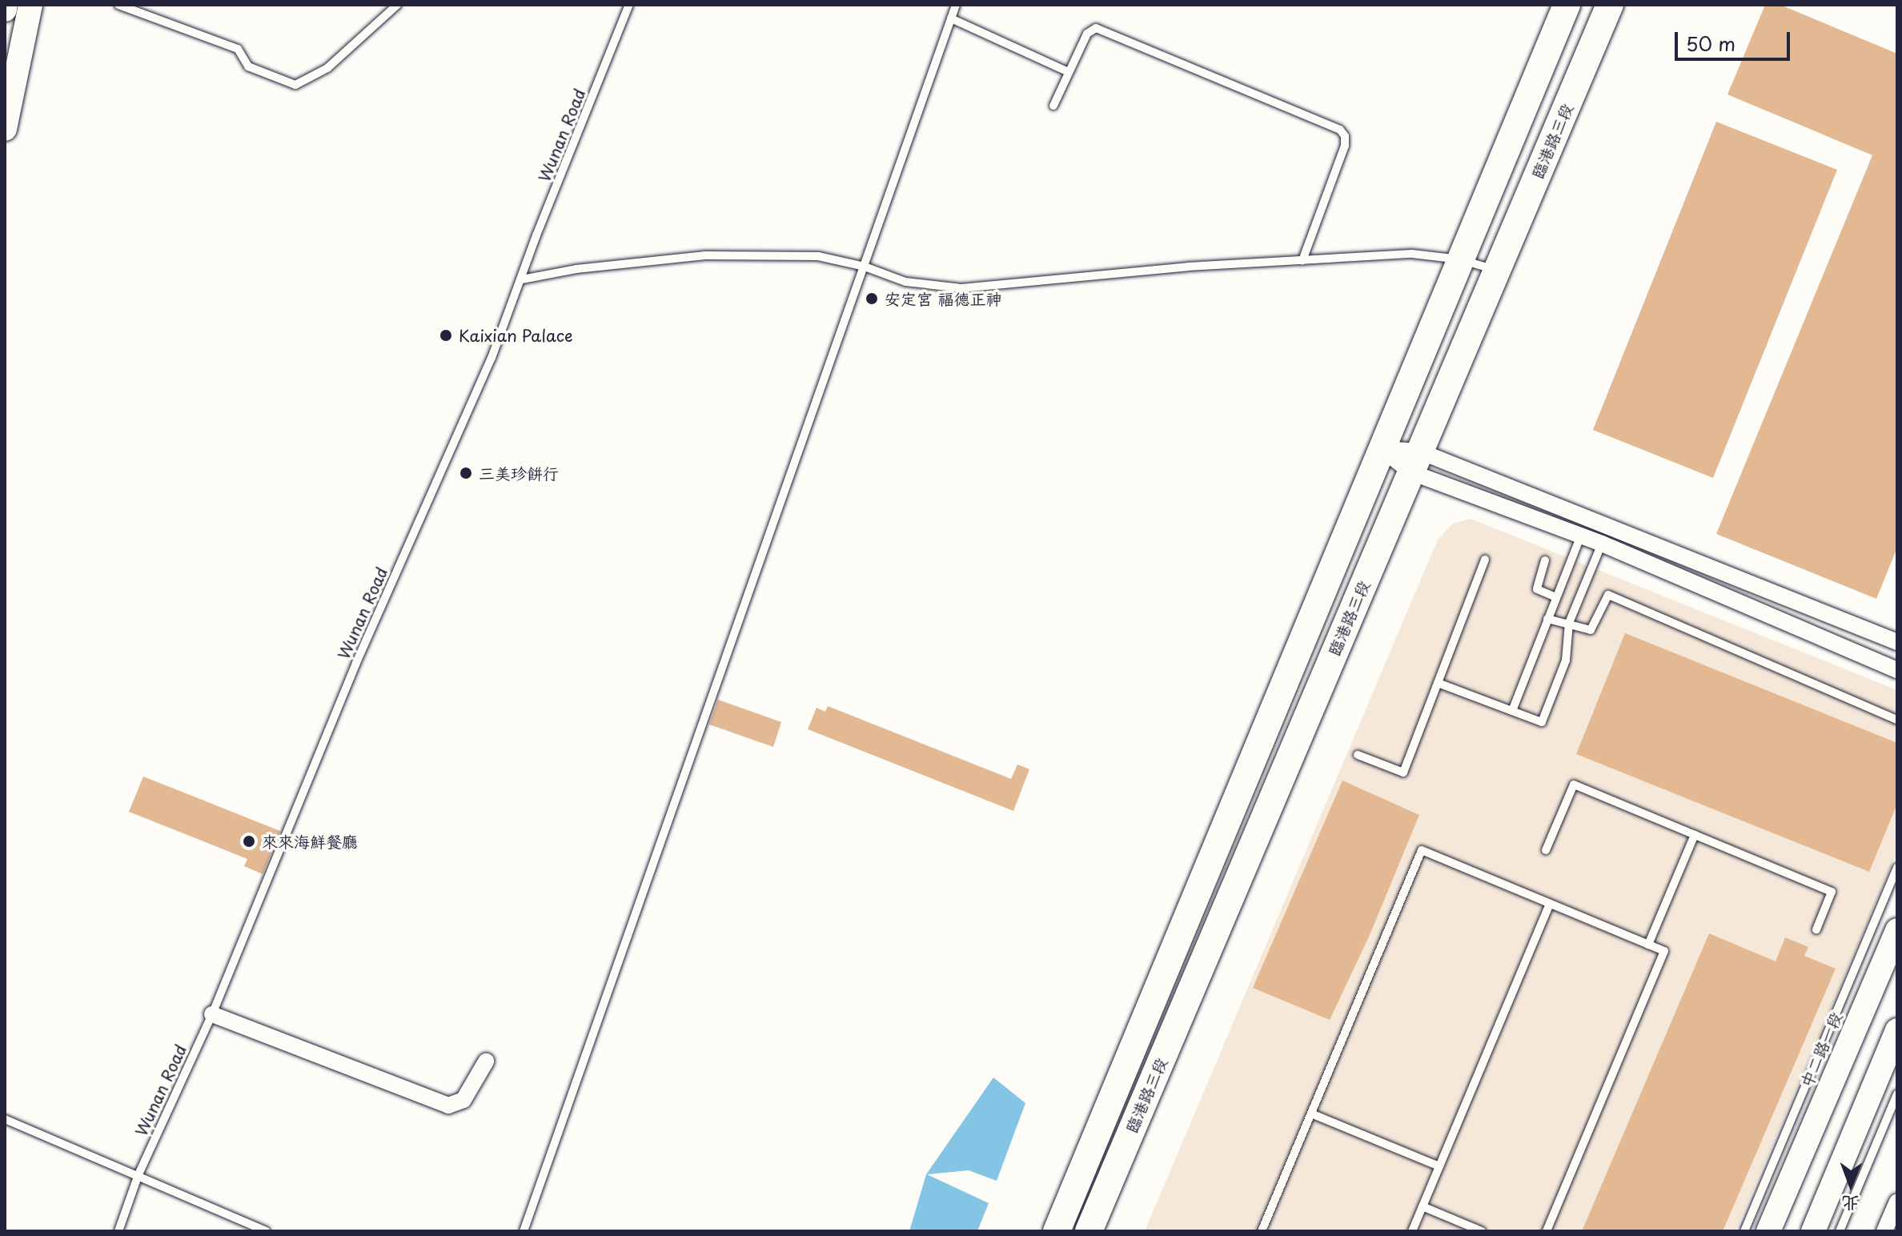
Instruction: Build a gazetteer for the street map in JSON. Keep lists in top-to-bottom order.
{
  "streets": {
    "main road": ["臨港路三段"],
    "street": ["中二路一段"],
    "lane": ["Wunan Road"]
  },
  "places": [
    "安定宮 福德正神",
    "Kaixian Palace",
    "三美珍餅行",
    "來來海鮮餐廳"
  ],
  "scale_bar": "50 m",
  "north": "bottom"
}
